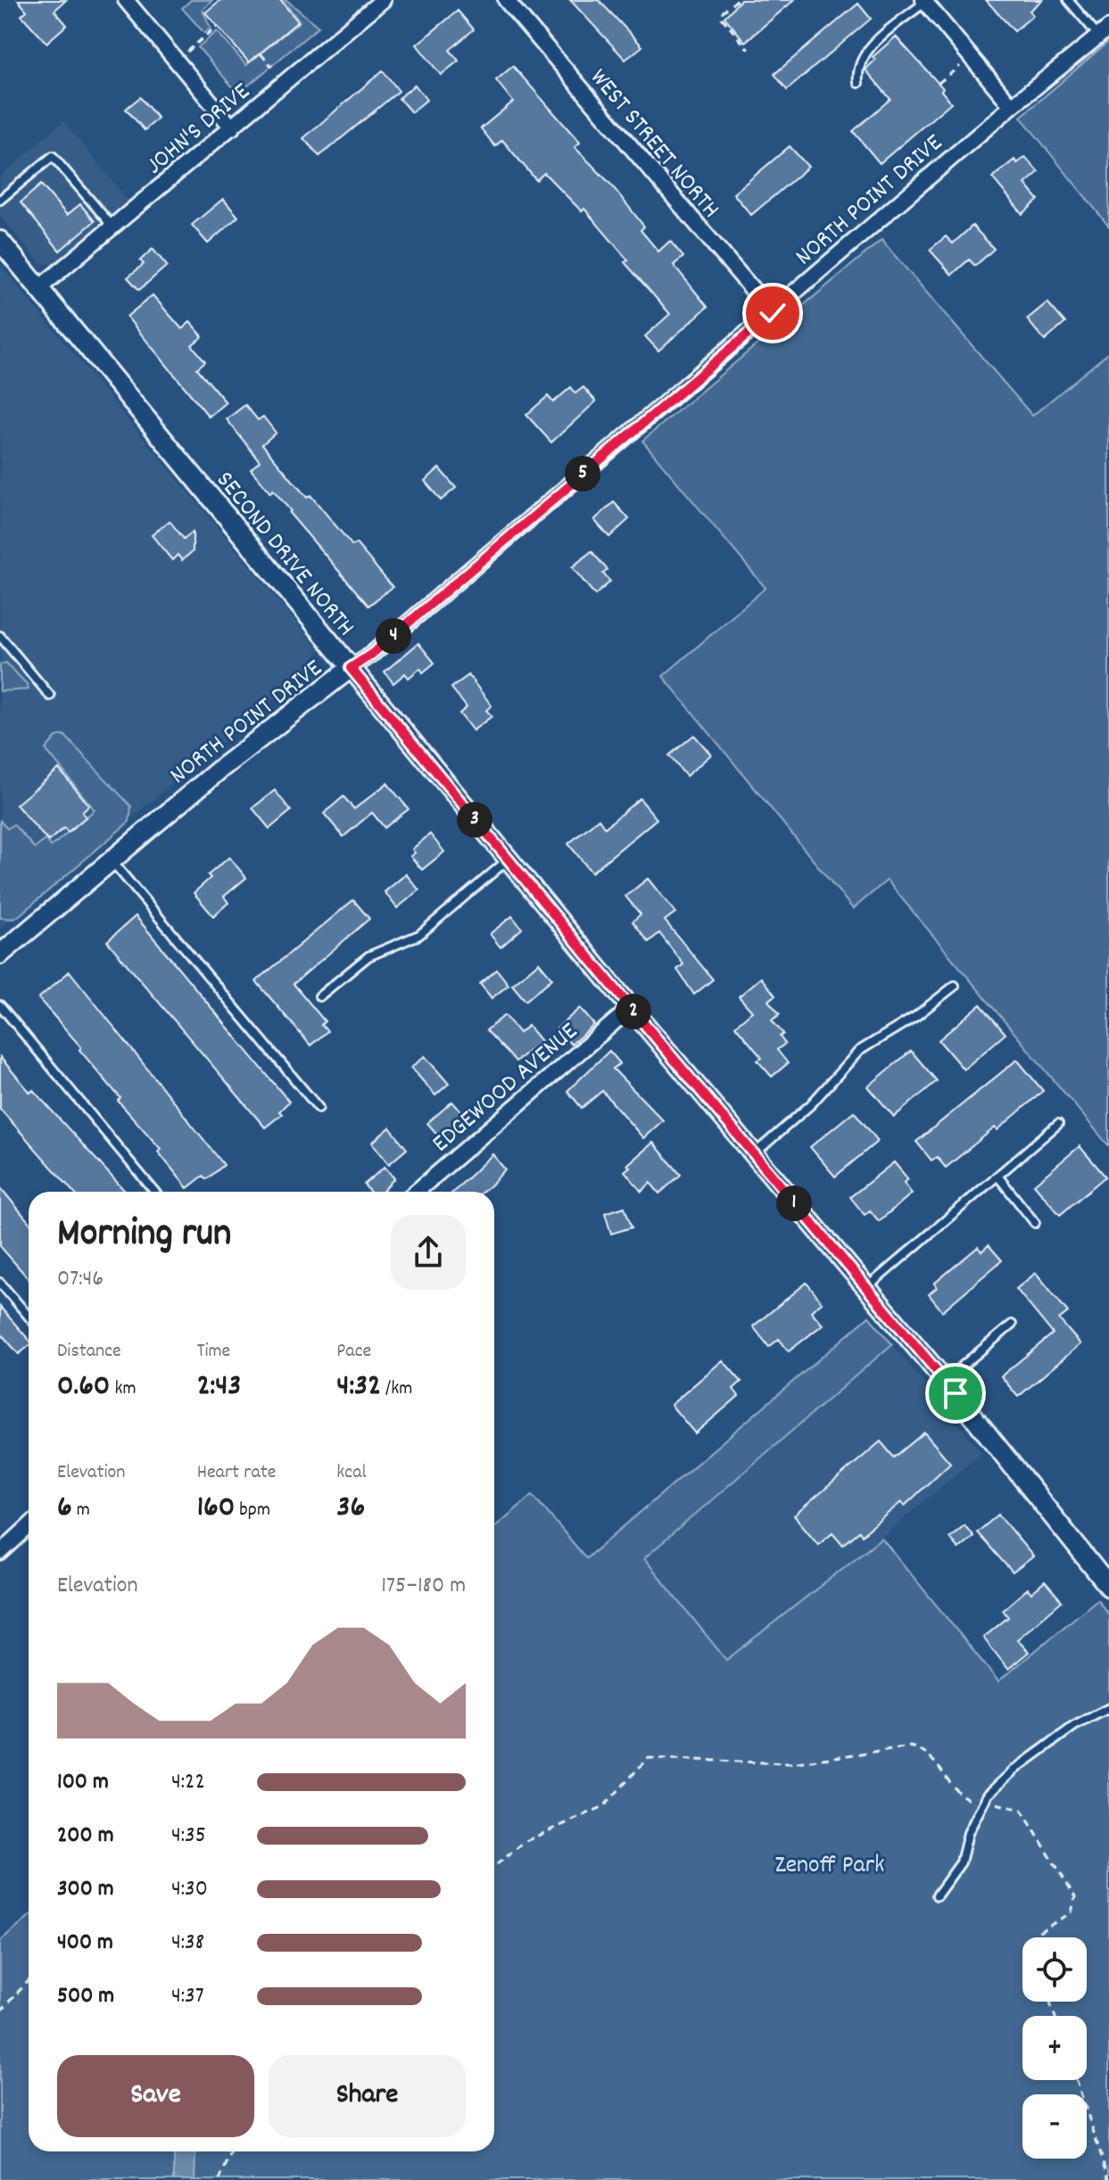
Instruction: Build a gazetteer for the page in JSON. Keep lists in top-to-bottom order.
{
  "streets": {
    "street": [
      "JOHN'S DRIVE",
      "WEST STREET NORTH",
      "NORTH POINT DRIVE",
      "SECOND DRIVE NORTH",
      "EDGEWOOD AVENUE"
    ]
  },
  "crossings": [
    ["JOHN'S DRIVE", "SECOND DRIVE NORTH"],
    ["WEST STREET NORTH", "NORTH POINT DRIVE"],
    ["NORTH POINT DRIVE", "SECOND DRIVE NORTH"],
    ["SECOND DRIVE NORTH", "EDGEWOOD AVENUE"]
  ],
  "parks": ["Zenoff Park"],
  "page": {
    "pins": [
      "5",
      "4",
      "3",
      "2",
      "1"
    ],
    "heading": ["Morning run", "07:46"],
    "stats": [
      ["Distance", "0.60 km"],
      ["Time", "2:43"],
      ["Pace", "4:32 /km"],
      ["Elevation", "6 m"],
      ["Heart rate", "160 bpm"],
      ["kcal", "36"]
    ],
    "chart": ["Elevation", "175–180 m"],
    "list": [
      {
        "name": "100 m",
        "note": "4:22"
      },
      {
        "name": "200 m",
        "note": "4:35"
      },
      {
        "name": "300 m",
        "note": "4:30"
      },
      {
        "name": "400 m",
        "note": "4:38"
      },
      {
        "name": "500 m",
        "note": "4:37"
      }
    ],
    "map_buttons": ["+", "−"],
    "buttons": ["Save", "Share"]
  }
}
